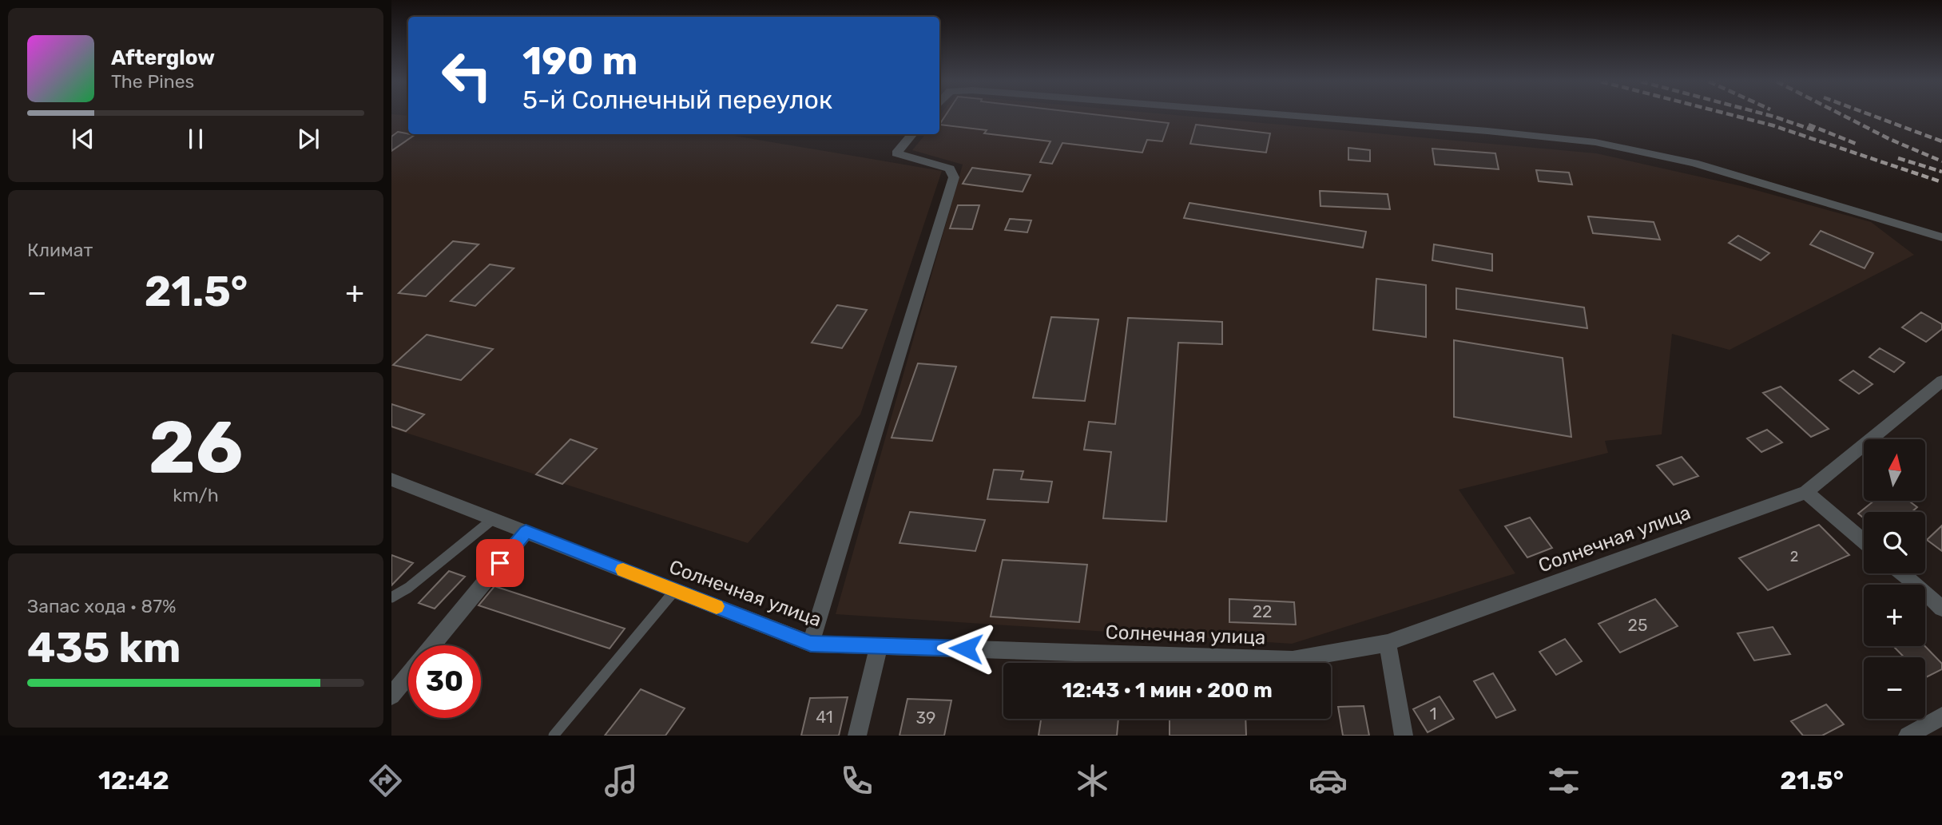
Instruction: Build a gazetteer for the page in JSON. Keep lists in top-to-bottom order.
{
  "streets": {
    "street": ["Солнечная улица"]
  },
  "house_numbers": [
    "2",
    "22",
    "25",
    "1",
    "41",
    "39"
  ],
  "north": "top",
  "page": {
    "turn": ["190 m", "5-й Солнечный переулок"],
    "song": ["Afterglow", "The Pines"],
    "tile": [
      "Климат",
      ["26", "km/h"],
      ["Запас хода · 87%", "435 km"]
    ],
    "heat": ["−", "21.5°", "+"],
    "map_buttons": ["+", "−"],
    "limit": "30",
    "trip": "12:43 · 1 мин · 200 m",
    "tabs": ["12:42", "21.5°"]
  }
}
